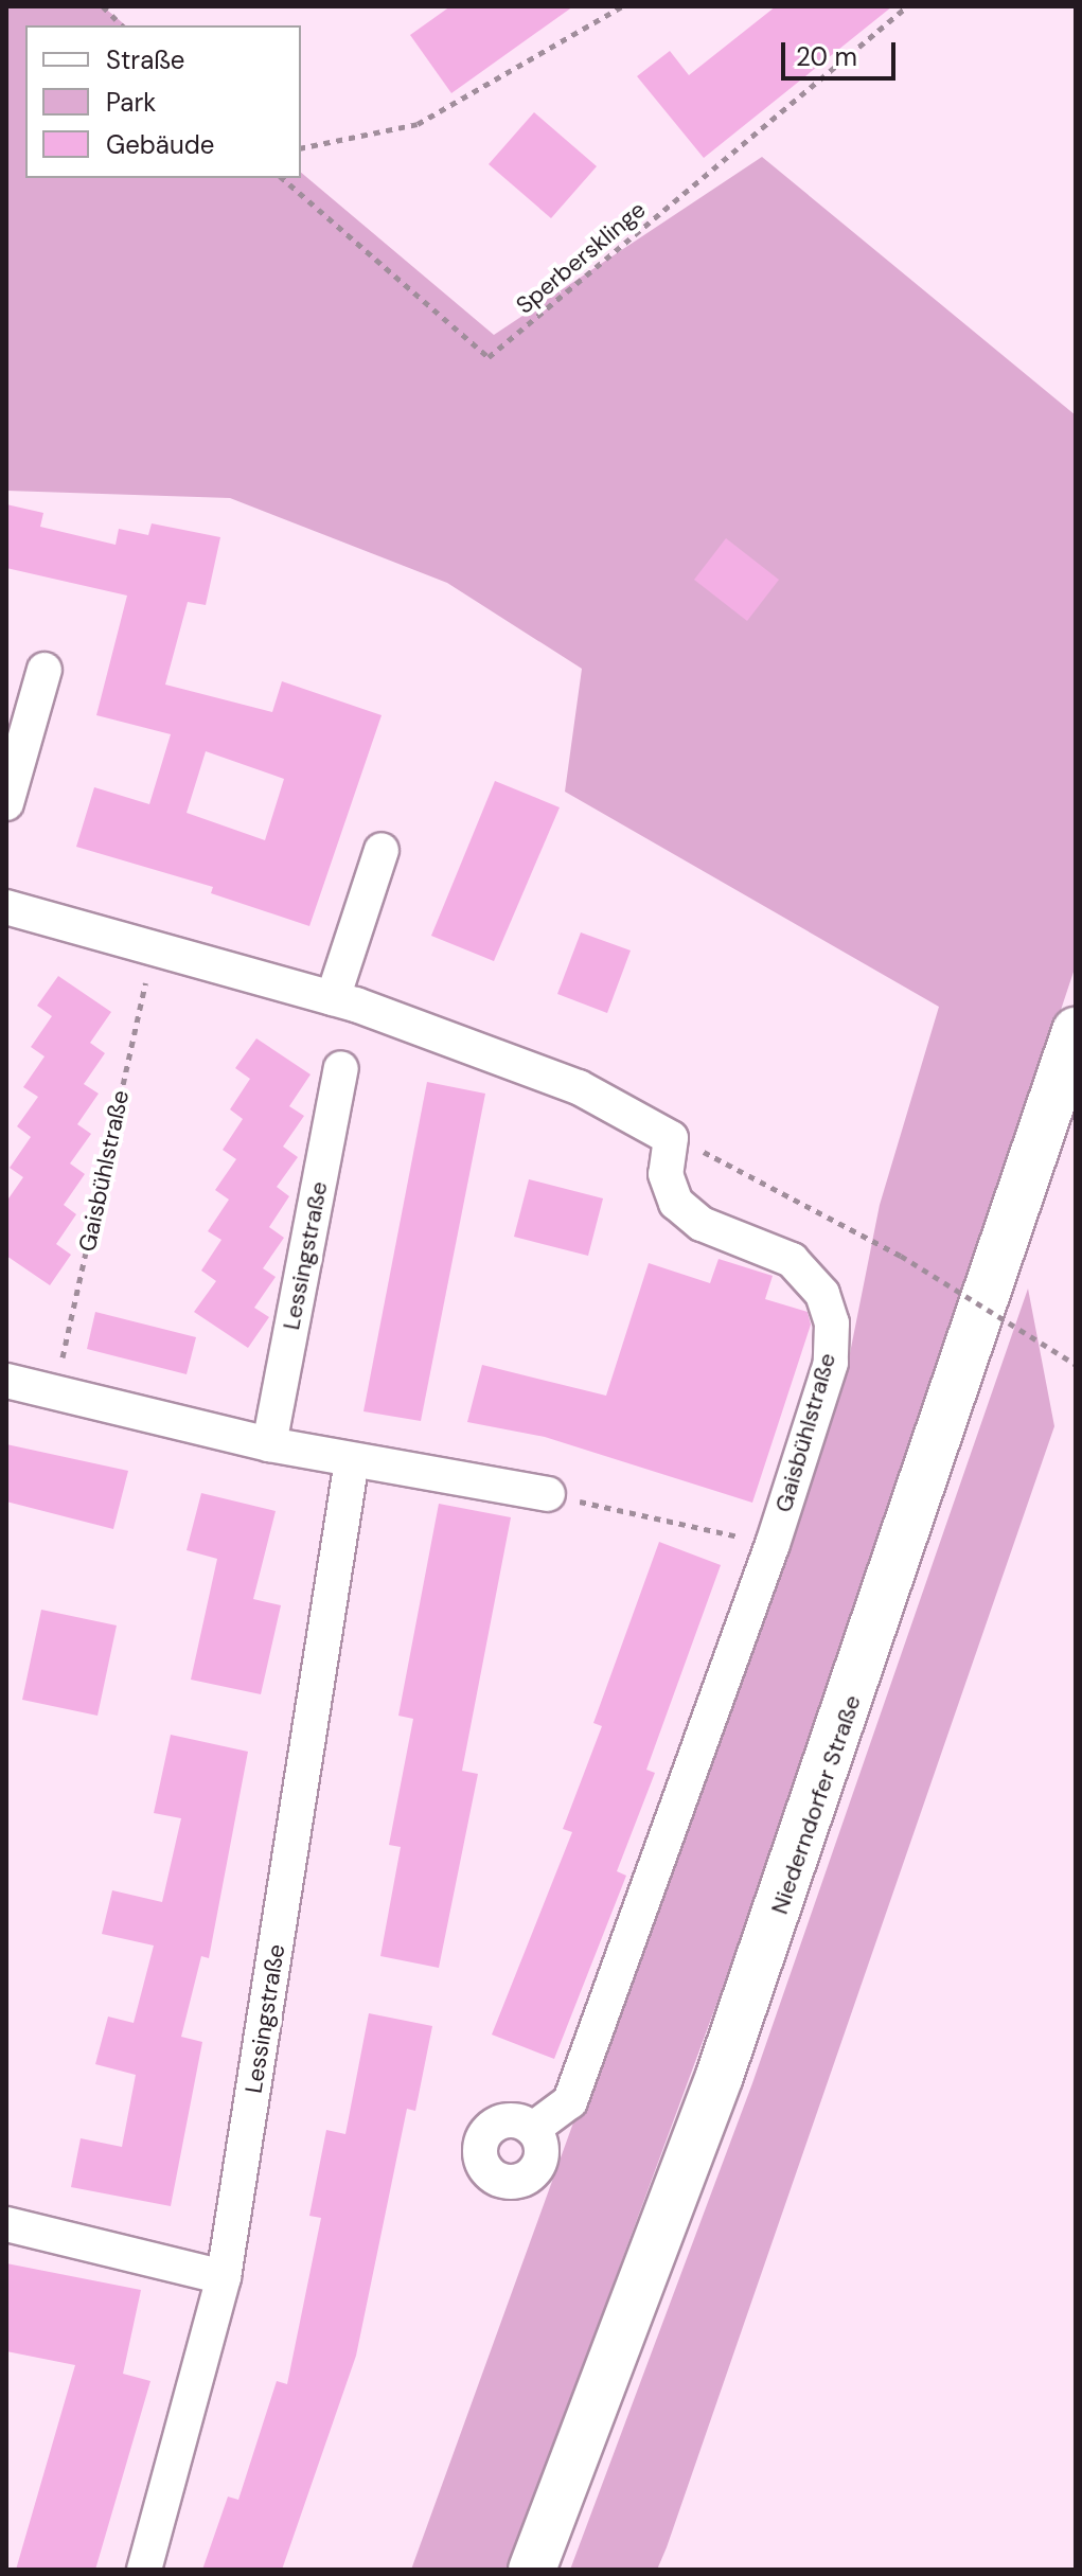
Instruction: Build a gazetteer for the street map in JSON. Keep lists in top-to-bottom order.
{
  "streets": {
    "main road": ["Niederndorfer Straße"],
    "street": ["Gaisbühlstraße", "Lessingstraße"],
    "path": ["Sperbersklinge"]
  },
  "legend": ["Straße", "Park", "Gebäude"],
  "scale_bar": "20 m"
}
